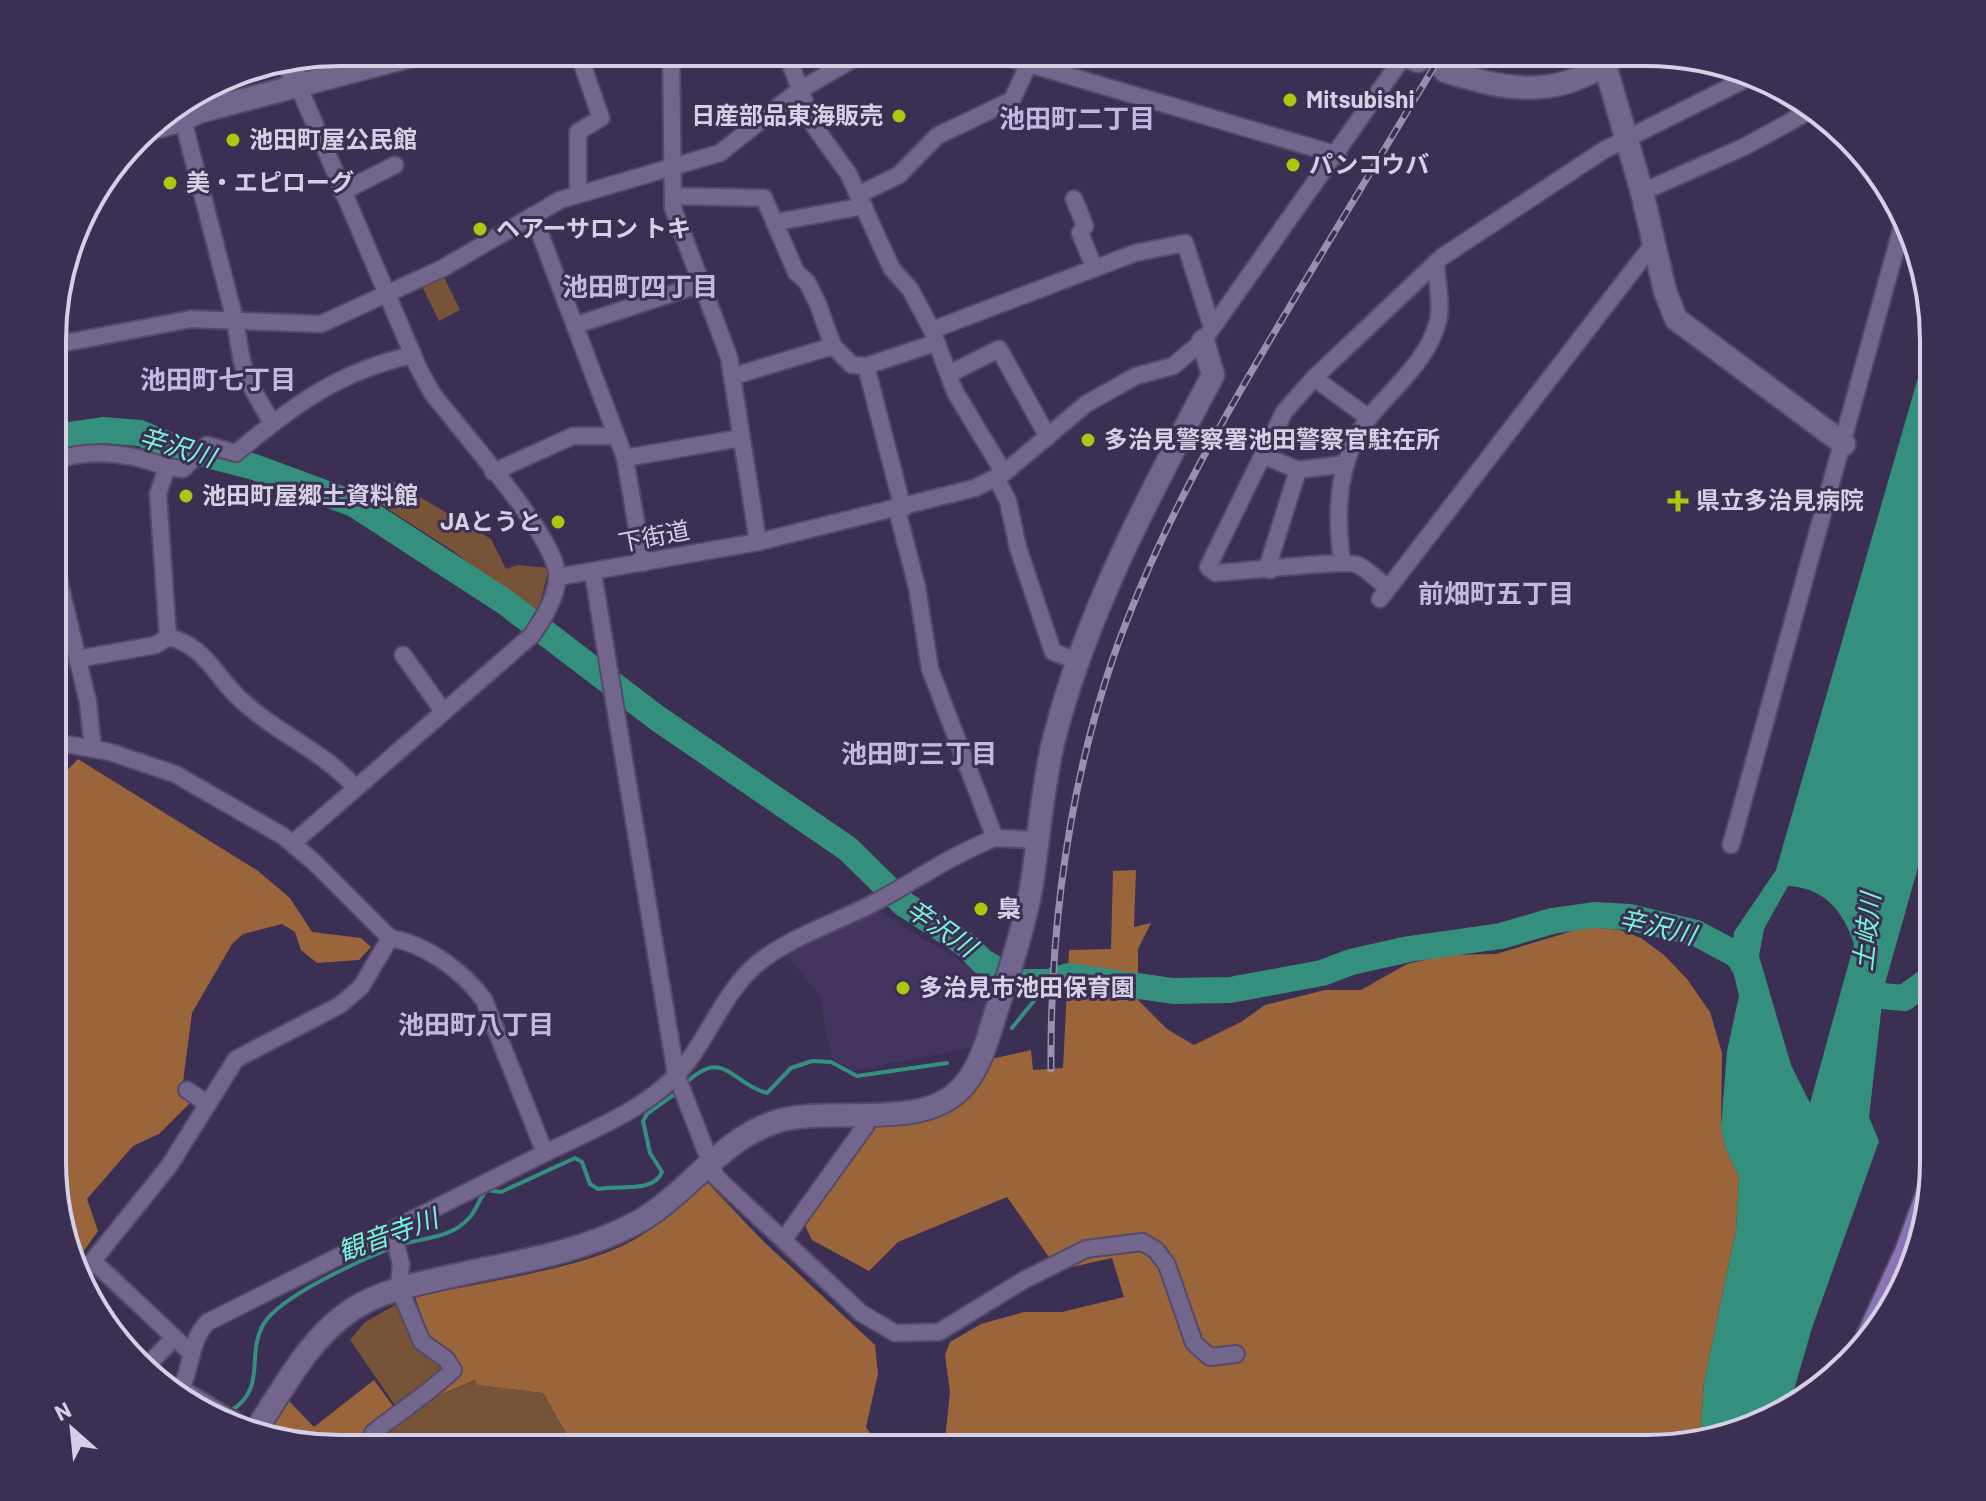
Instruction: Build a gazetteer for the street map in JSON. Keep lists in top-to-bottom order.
{
  "streets": {
    "street": ["下街道"]
  },
  "districts": [
    "池田町二丁目",
    "池田町四丁目",
    "池田町七丁目",
    "前畑町五丁目",
    "池田町三丁目",
    "池田町八丁目"
  ],
  "water": ["辛沢川", "土岐川", "観音寺川"],
  "places": {
    "other": [
      "Mitsubishi",
      "日産部品東海販売",
      "池田町屋公民館",
      "パンコウバ",
      "美・エピローグ",
      "ヘアーサロン トキ",
      "多治見警察署池田警察官駐在所",
      "池田町屋郷土資料館",
      "JAとうと",
      "梟",
      "多治見市池田保育園"
    ],
    "health": ["県立多治見病院"]
  },
  "north": "top left"
}
